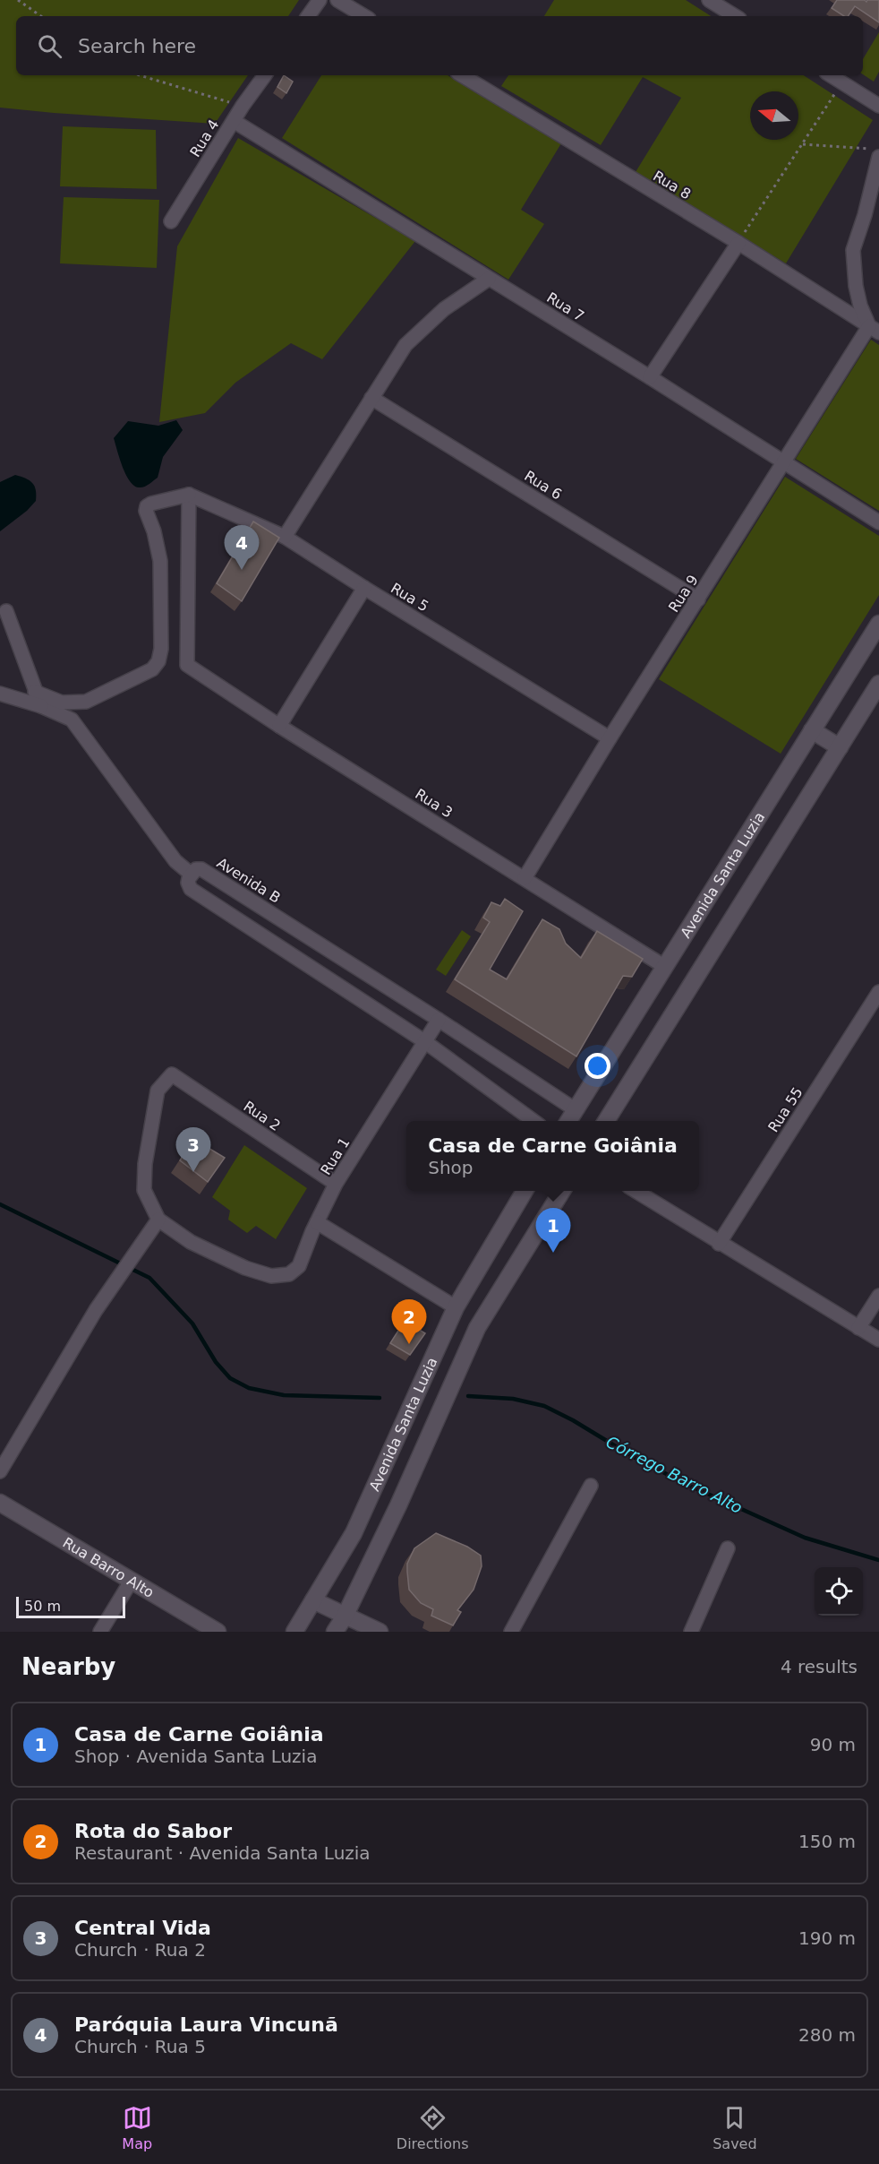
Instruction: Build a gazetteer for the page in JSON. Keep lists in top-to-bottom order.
{
  "streets": {
    "street": [
      "Rua 4",
      "Rua 8",
      "Rua 7",
      "Rua 6",
      "Rua 9",
      "Rua 5",
      "Rua 3",
      "Avenida Santa Luzia",
      "Avenida B",
      "Rua 55",
      "Rua 2",
      "Rua 1",
      "Rua Barro Alto"
    ]
  },
  "crossings": [
    ["Rua 4", "Rua 7"],
    ["Rua 8", "Rua 9"],
    ["Rua 7", "Rua 9"],
    ["Rua 6", "Rua 9"],
    ["Rua 9", "Rua 5"],
    ["Rua 9", "Rua 3"],
    ["Rua 5", "Rua 3"],
    ["Rua 3", "Avenida Santa Luzia"],
    ["Avenida Santa Luzia", "Avenida B"],
    ["Avenida B", "Rua 1"],
    ["Rua 2", "Rua 1"]
  ],
  "water": ["Córrego Barro Alto"],
  "scale_bar": "50 m",
  "north": "left",
  "page": {
    "search": "Search here",
    "pins": [
      "4",
      "3",
      "1",
      "2"
    ],
    "popup": ["Casa de Carne Goiânia", "Shop"],
    "scale": "50 m",
    "heading": ["Nearby", "4 results"],
    "list": [
      {
        "mark": "1",
        "name": "Casa de Carne Goiânia",
        "note": "Shop · Avenida Santa Luzia",
        "value": "90 m"
      },
      {
        "mark": "2",
        "name": "Rota do Sabor",
        "note": "Restaurant · Avenida Santa Luzia",
        "value": "150 m"
      },
      {
        "mark": "3",
        "name": "Central Vida",
        "note": "Church · Rua 2",
        "value": "190 m"
      },
      {
        "mark": "4",
        "name": "Paróquia Laura Vincunã",
        "note": "Church · Rua 5",
        "value": "280 m"
      }
    ],
    "nav": ["Map", "Directions", "Saved"]
  }
}
